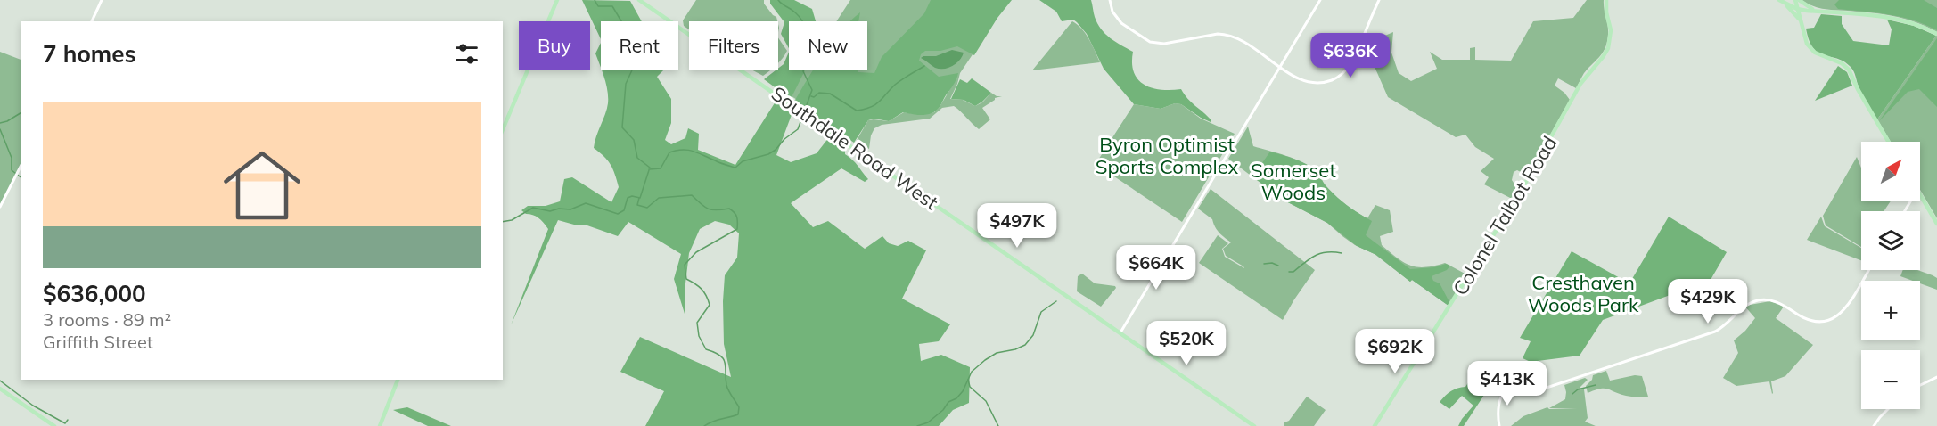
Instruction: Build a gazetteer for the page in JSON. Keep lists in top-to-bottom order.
{
  "streets": {
    "main road": ["Southdale Road West", "Colonel Talbot Road"]
  },
  "parks": ["Byron Optimist Sports Complex", "Somerset Woods", "Cresthaven Woods Park"],
  "north": "top right",
  "page": {
    "chip": [
      "Buy",
      "Rent",
      "Filters",
      "New"
    ],
    "heading": "7 homes",
    "price": [
      "$636K",
      "$497K",
      "$664K",
      "$429K",
      "$520K",
      "$692K",
      "$413K"
    ],
    "list": [
      {
        "name": "$636,000",
        "note": "3 rooms · 89 m² · Griffith Street"
      }
    ],
    "map_buttons": ["+", "−"]
  }
}
